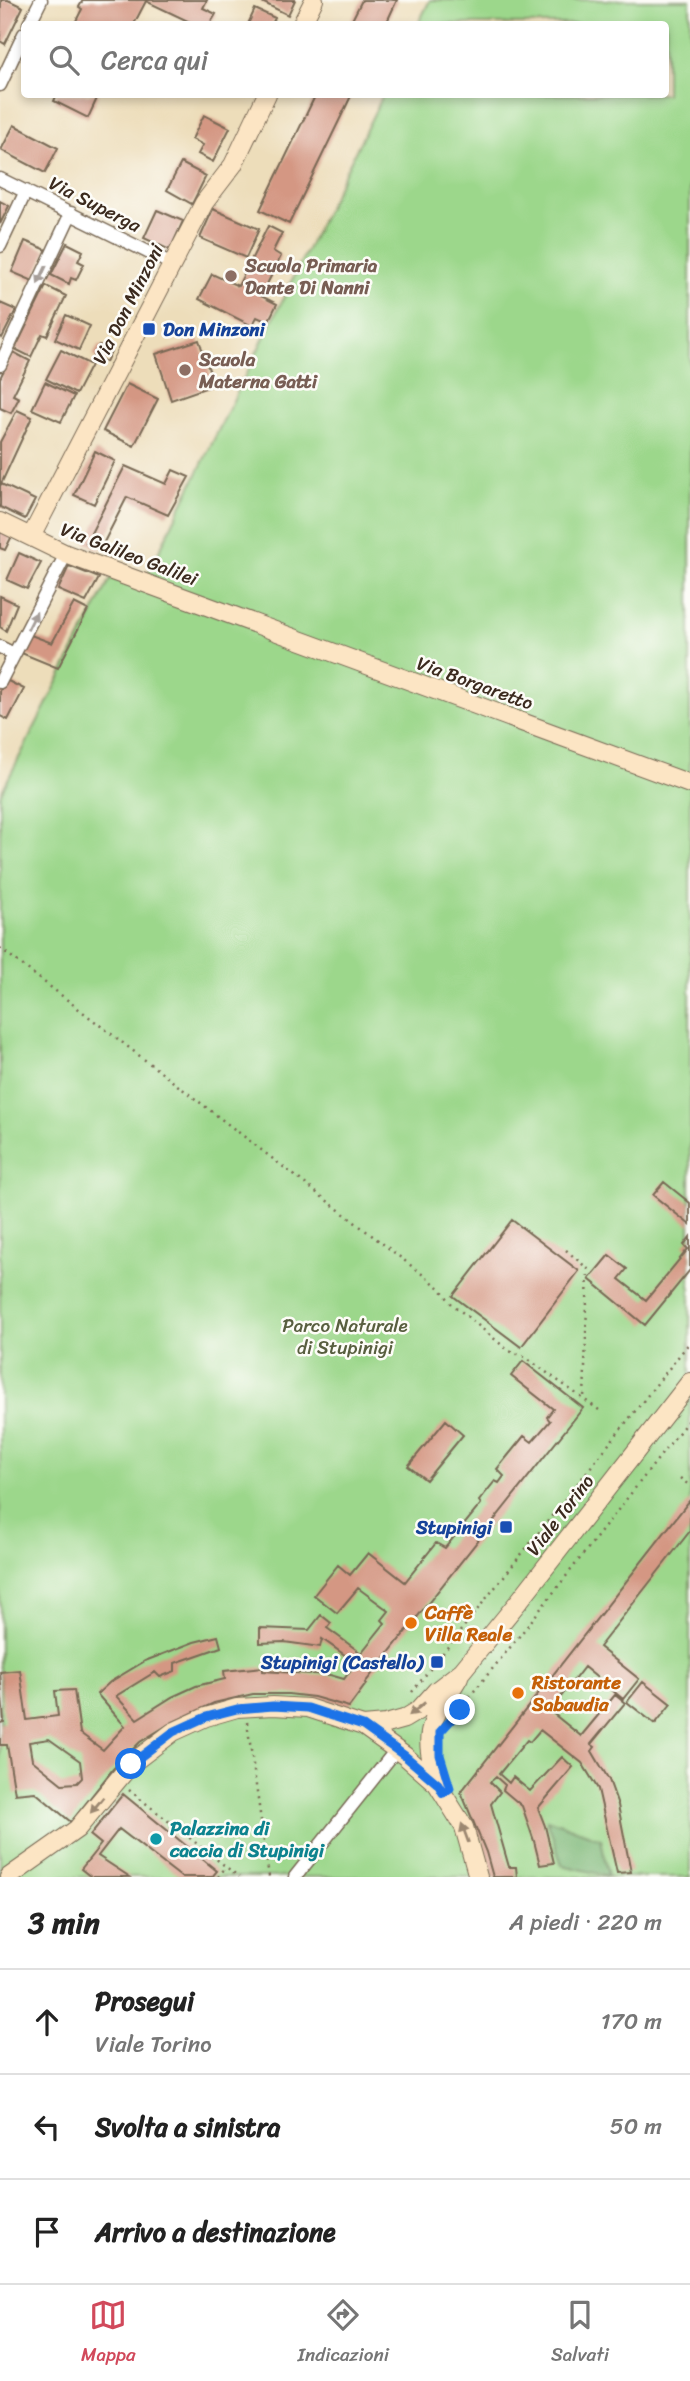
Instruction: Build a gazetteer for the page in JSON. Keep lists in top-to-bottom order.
{
  "streets": {
    "street": [
      "Via Superga",
      "Via Don Minzoni",
      "Via Galileo Galilei",
      "Via Borgaretto",
      "Viale Torino"
    ]
  },
  "crossings": [
    ["Via Superga", "Via Don Minzoni"],
    ["Via Don Minzoni", "Via Galileo Galilei"],
    ["Via Galileo Galilei", "Via Borgaretto"]
  ],
  "parks": ["Parco Naturale di Stupinigi"],
  "places": {
    "other": [
      "Scuola Primaria Dante Di Nanni",
      "Scuola Materna Gatti",
      "Caffè Villa Reale",
      "Ristorante Sabaudia",
      "Palazzina di caccia di Stupinigi"
    ],
    "transit": ["Don Minzoni", "Stupinigi", "Stupinigi (Castello)"]
  },
  "page": {
    "search": "Cerca qui",
    "heading": ["3 min", "A piedi · 220 m"],
    "list": [
      ["Prosegui", "Viale Torino", "170 m"],
      ["Svolta a sinistra", "50 m"],
      "Arrivo a destinazione"
    ],
    "nav": ["Mappa", "Indicazioni", "Salvati"]
  }
}
